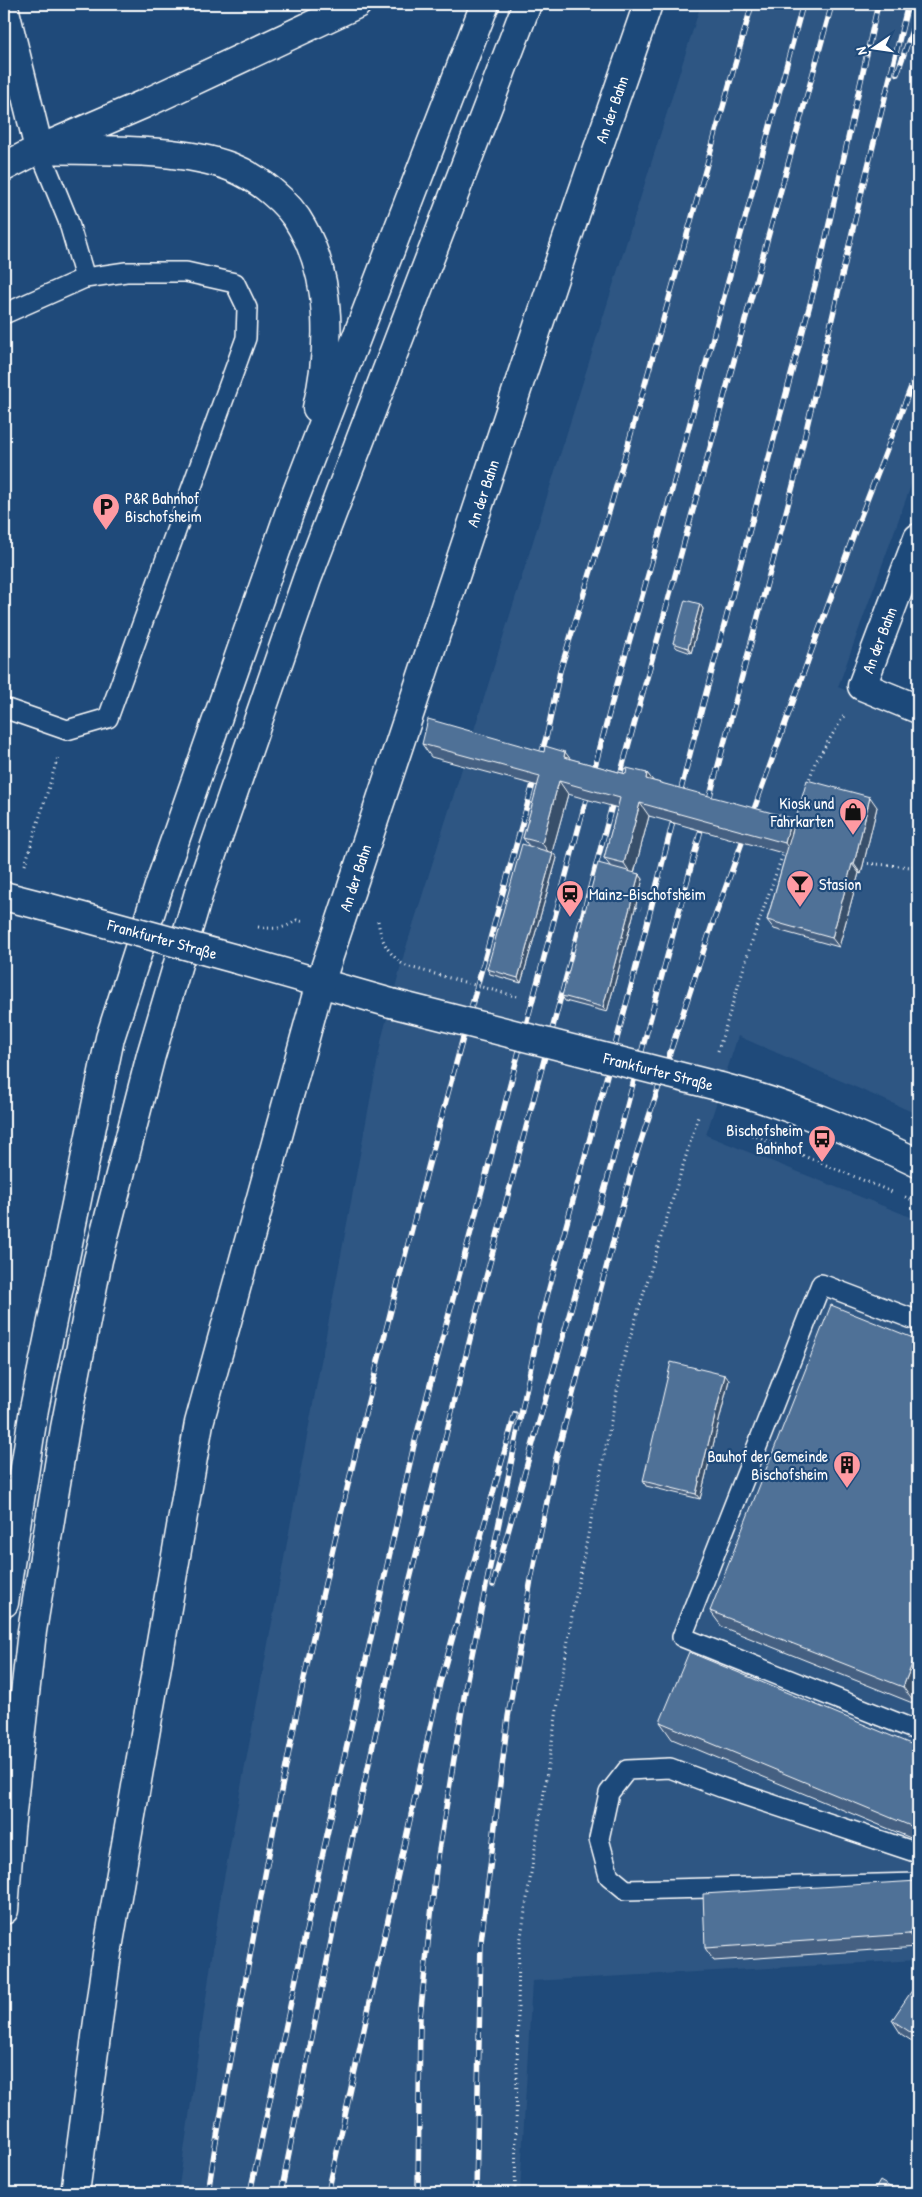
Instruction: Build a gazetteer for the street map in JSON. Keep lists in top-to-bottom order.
{
  "streets": {
    "main road": ["An der Bahn", "Frankfurter Straße"]
  },
  "crossings": [
    ["An der Bahn", "Frankfurter Straße"]
  ],
  "places": {
    "parking": ["P&R Bahnhof Bischofsheim"],
    "shop": ["Kiosk und Fahrkarten"],
    "bar": ["Stasion"],
    "station": ["Mainz-Bischofsheim"],
    "bus stop": ["Bischofsheim Bahnhof"],
    "building": ["Bauhof der Gemeinde Bischofsheim"]
  },
  "north": "left"
}
